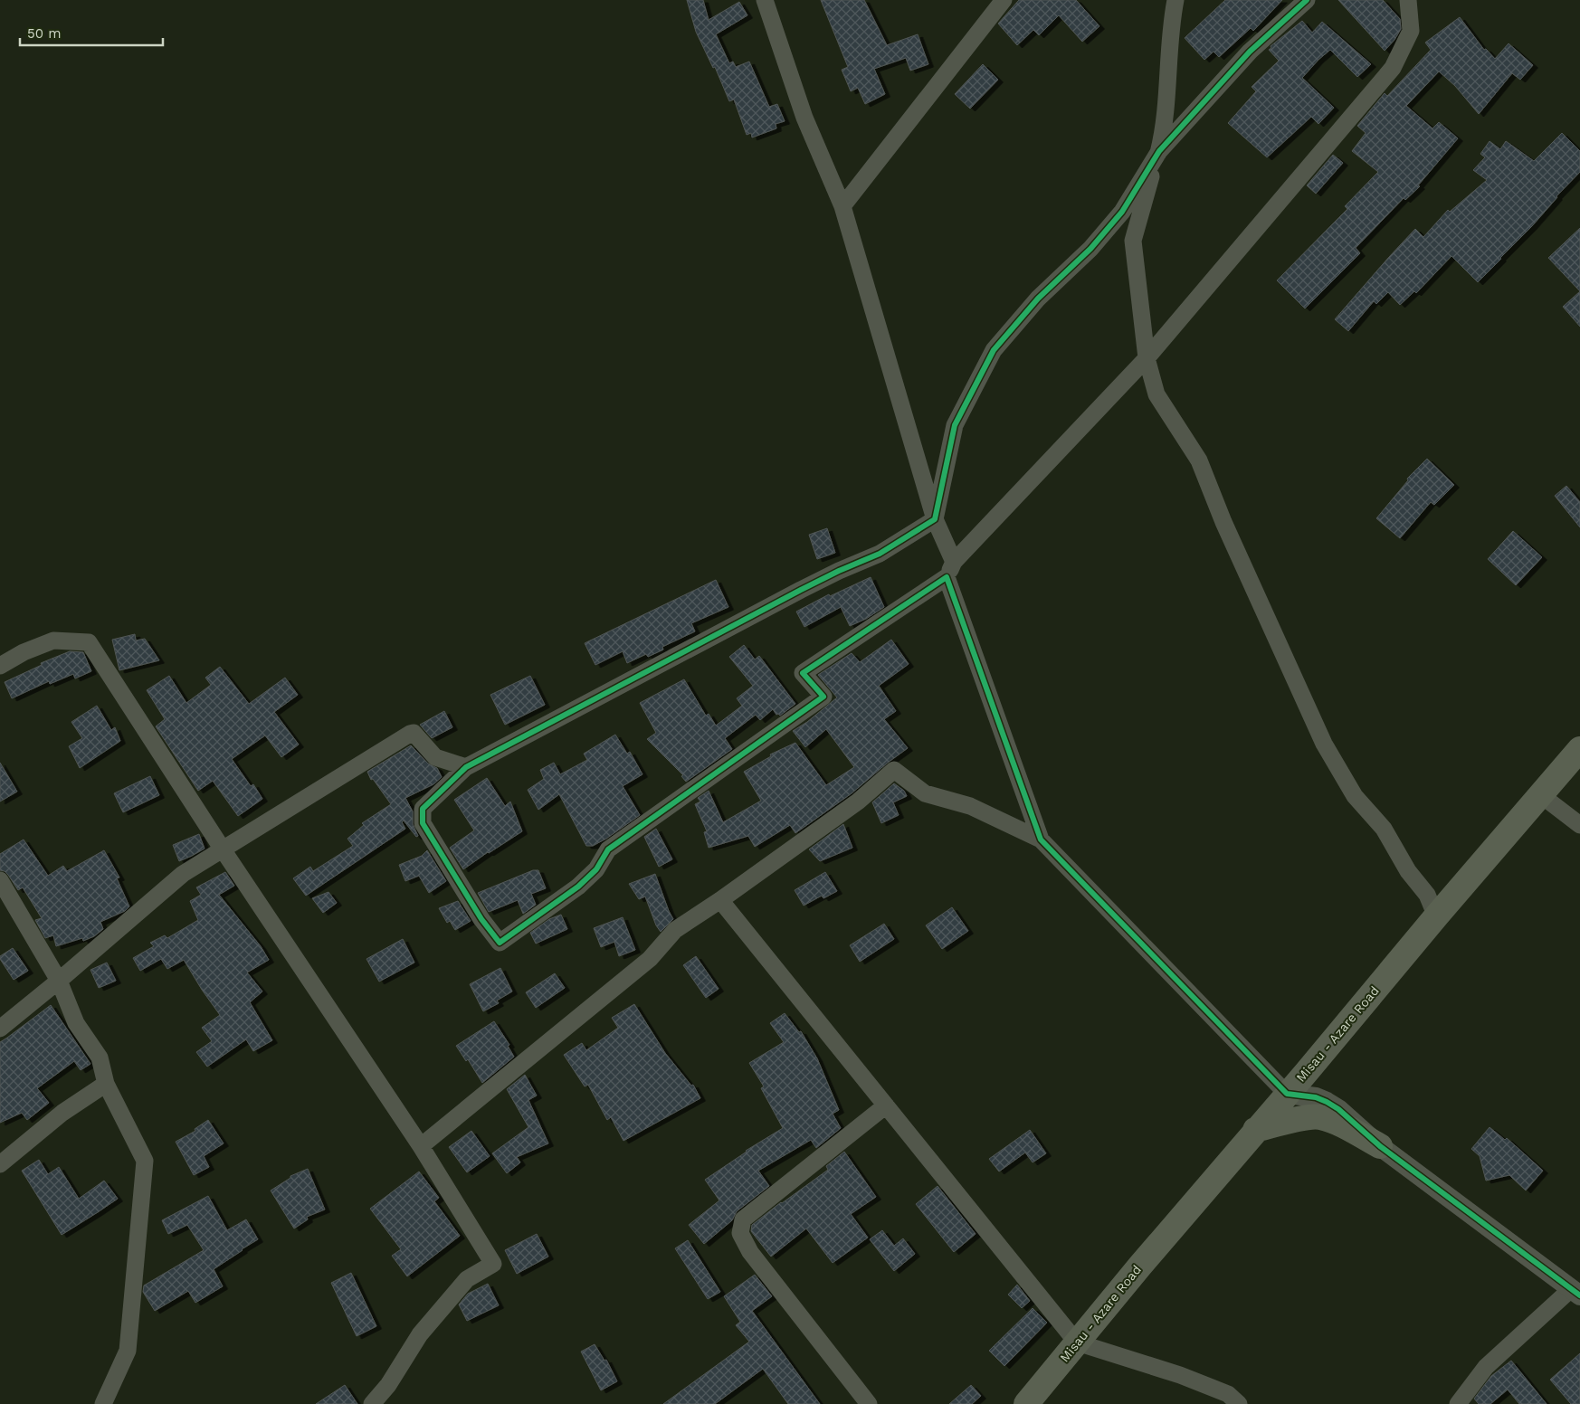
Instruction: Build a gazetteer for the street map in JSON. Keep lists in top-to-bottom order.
{
  "streets": {
    "main road": ["Misau - Azare Road"]
  },
  "scale_bar": "50 m"
}
